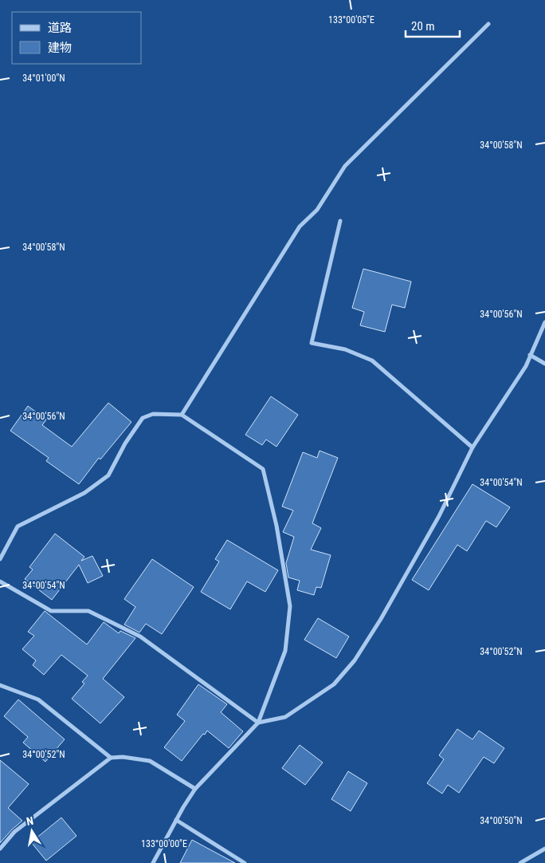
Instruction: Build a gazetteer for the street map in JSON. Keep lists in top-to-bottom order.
{
  "legend": ["道路", "建物"],
  "scale_bar": "20 m",
  "north": "top",
  "coordinates": [
    "133°00'05\"E",
    "34°01'00\"N",
    "34°00'58\"N",
    "34°00'56\"N",
    "34°00'54\"N",
    "34°00'52\"N",
    "34°00'50\"N",
    "133°00'00\"E"
  ]
}
